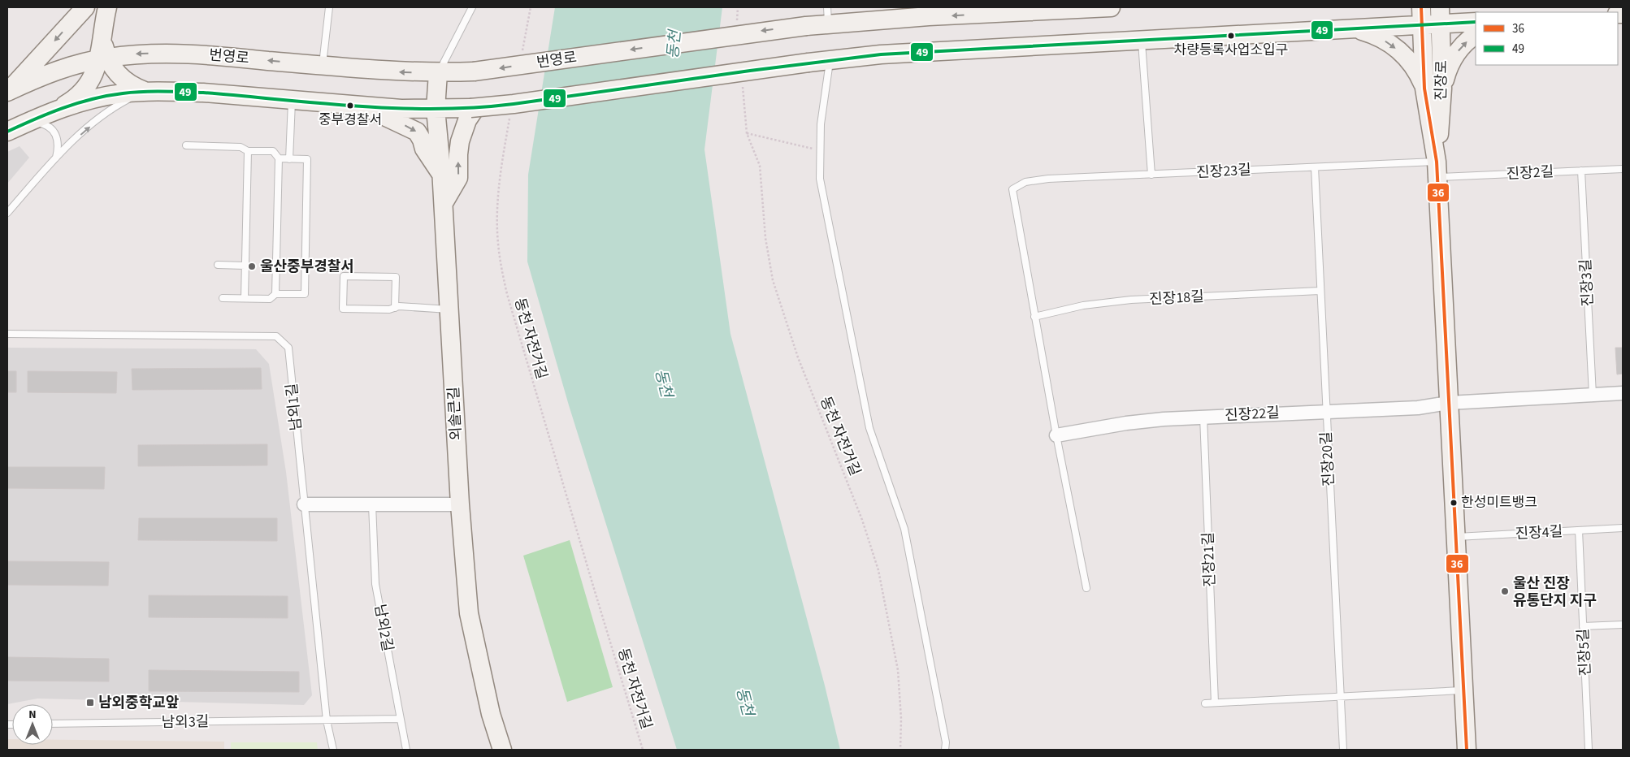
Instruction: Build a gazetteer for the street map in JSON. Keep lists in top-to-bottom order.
{
  "streets": {
    "main road": ["번영로", "진장로", "외솔큰길"],
    "street": ["진장22길"],
    "lane": [
      "진장23길",
      "진장2길",
      "진장3길",
      "진장18길",
      "남외1길",
      "진장20길",
      "진장4길",
      "진장21길",
      "남외2길",
      "진장5길",
      "남외3길"
    ],
    "path": ["동천 자전거길"]
  },
  "crossings": [
    ["번영로", "외솔큰길"],
    ["진장로", "진장23길"],
    ["진장로", "진장2길"],
    ["진장로", "진장22길"],
    ["진장로", "진장4길"],
    ["진장23길", "진장2길"],
    ["진장23길", "진장18길"],
    ["진장23길", "진장20길"],
    ["진장2길", "진장3길"],
    ["진장18길", "진장20길"],
    ["남외1길", "남외3길"],
    ["진장22길", "진장20길"],
    ["진장22길", "진장21길"],
    ["진장4길", "진장5길"],
    ["남외2길", "남외3길"]
  ],
  "water": ["동천"],
  "places": {
    "other": [
      "차량등록사업소입구",
      "중부경찰서",
      "울산중부경찰서",
      "한성미트뱅크",
      "울산 진장 유통단지 지구"
    ],
    "transit": ["남외중학교앞"]
  },
  "lines": ["transit line 36", "transit line 49"],
  "legend": ["36", "49"],
  "north": "top"
}
